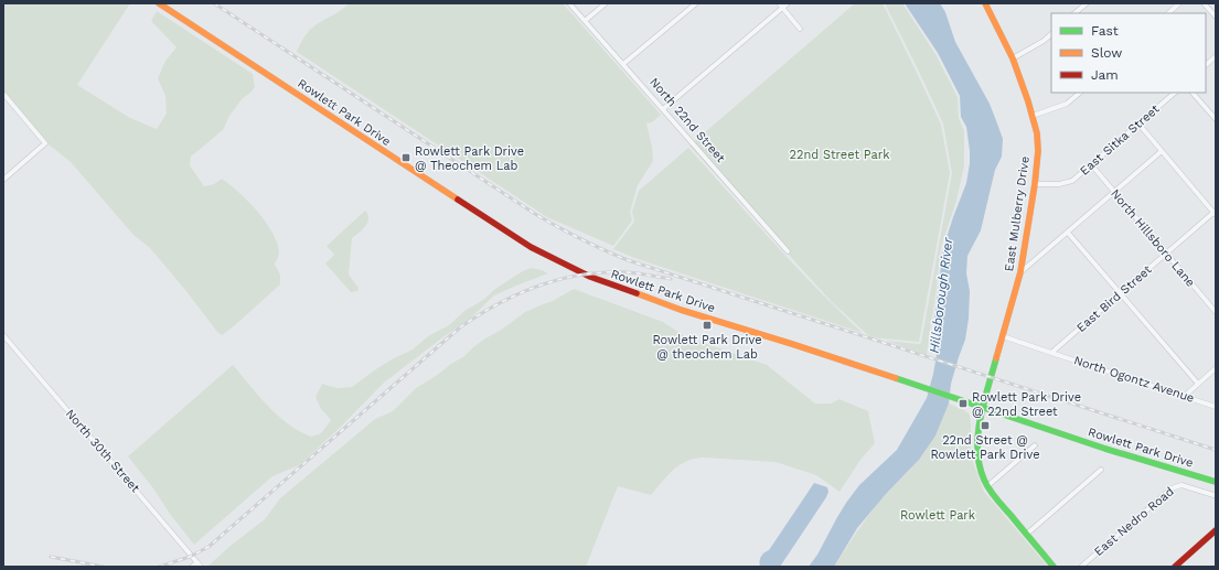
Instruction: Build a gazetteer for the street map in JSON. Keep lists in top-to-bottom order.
{
  "streets": {
    "street": [
      "Rowlett Park Drive",
      "North 22nd Street",
      "East Sitka Street",
      "East Mulberry Drive",
      "North Hillsboro Lane",
      "East Bird Street",
      "North Ogontz Avenue",
      "North 30th Street",
      "East Nedro Road"
    ]
  },
  "crossings": [
    ["Rowlett Park Drive", "East Mulberry Drive"],
    ["East Sitka Street", "East Mulberry Drive"],
    ["East Sitka Street", "North Hillsboro Lane"],
    ["North Hillsboro Lane", "East Bird Street"],
    ["East Bird Street", "North Ogontz Avenue"]
  ],
  "water": ["Hillsborough River"],
  "parks": ["22nd Street Park", "Rowlett Park"],
  "places": {
    "transit": [
      "Rowlett Park Drive @ Theochem Lab",
      "Rowlett Park Drive @ theochem Lab",
      "Rowlett Park Drive @ 22nd Street",
      "22nd Street @ Rowlett Park Drive"
    ]
  },
  "legend": ["Fast", "Slow", "Jam"]
}
